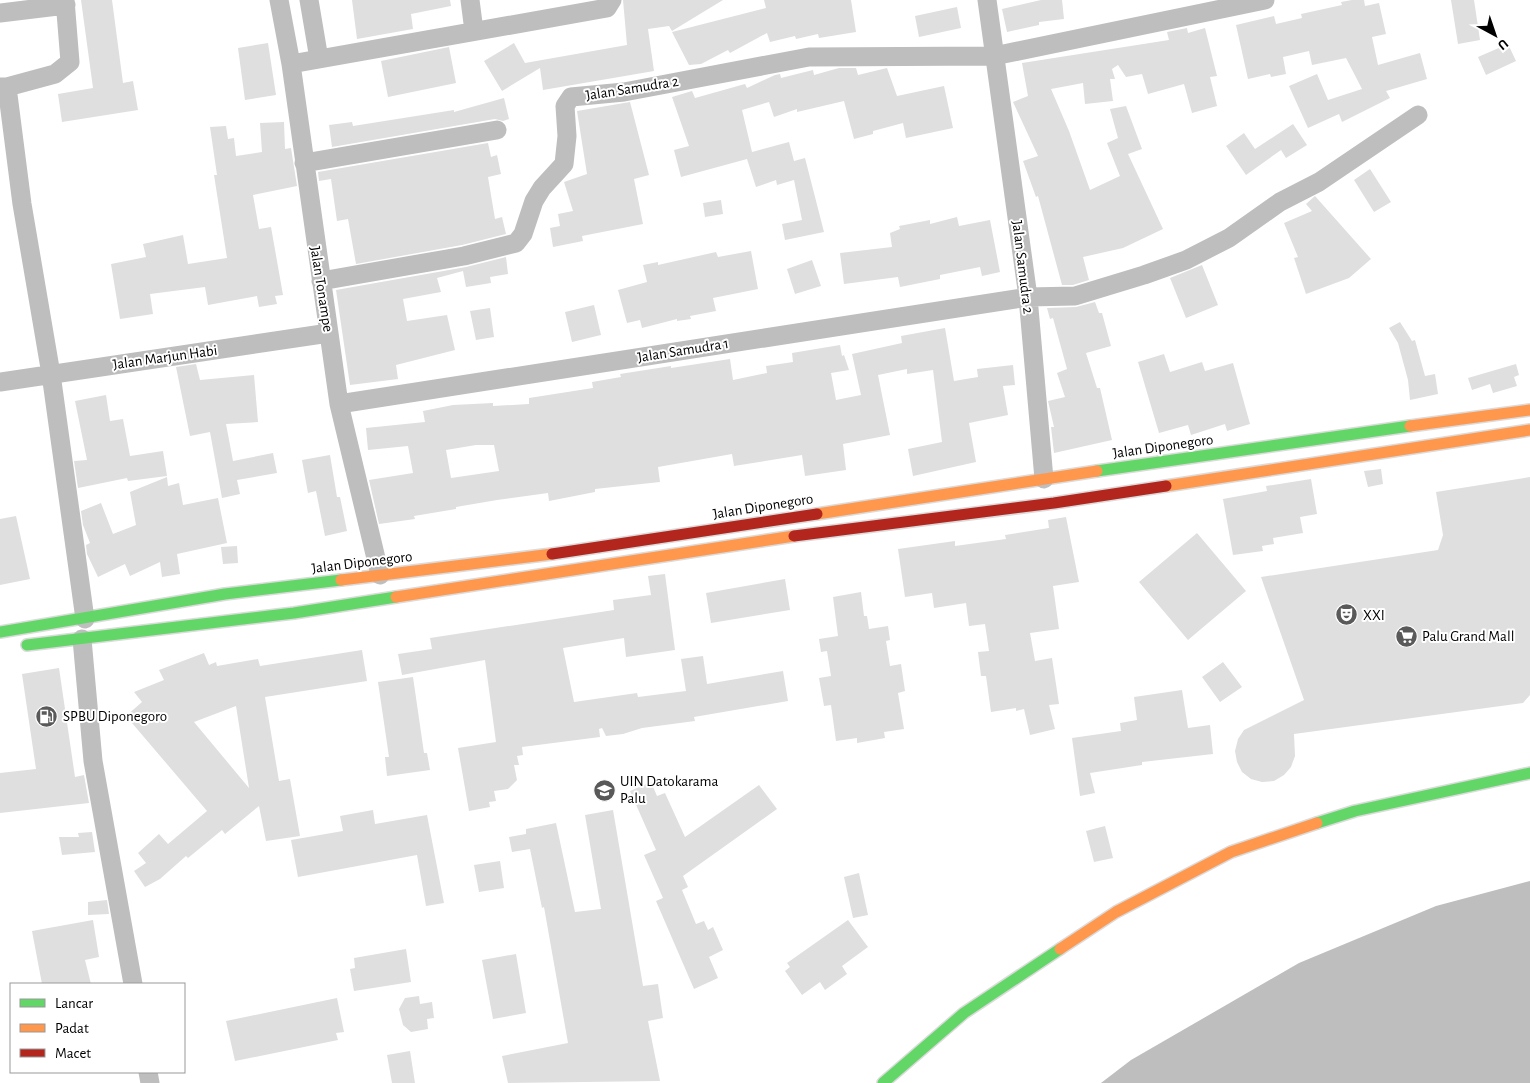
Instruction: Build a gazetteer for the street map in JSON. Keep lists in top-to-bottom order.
{
  "streets": {
    "main road": ["Jalan Diponegoro"],
    "street": [
      "Jalan Samudra 2",
      "Jalan Tonampe",
      "Jalan Samudra 1",
      "Jalan Marjun Habi"
    ]
  },
  "crossings": [
    ["Jalan Samudra 2", "Jalan Tonampe"],
    ["Jalan Samudra 2", "Jalan Samudra 1"],
    ["Jalan Samudra 2", "Jalan Diponegoro"],
    ["Jalan Tonampe", "Jalan Samudra 1"],
    ["Jalan Tonampe", "Jalan Marjun Habi"],
    ["Jalan Tonampe", "Jalan Diponegoro"]
  ],
  "places": {
    "theatre": ["XXI"],
    "supermarket": ["Palu Grand Mall"],
    "fuel station": ["SPBU Diponegoro"],
    "school or university": ["UIN Datokarama Palu"]
  },
  "legend": ["Lancar", "Padat", "Macet"],
  "north": "bottom right"
}
